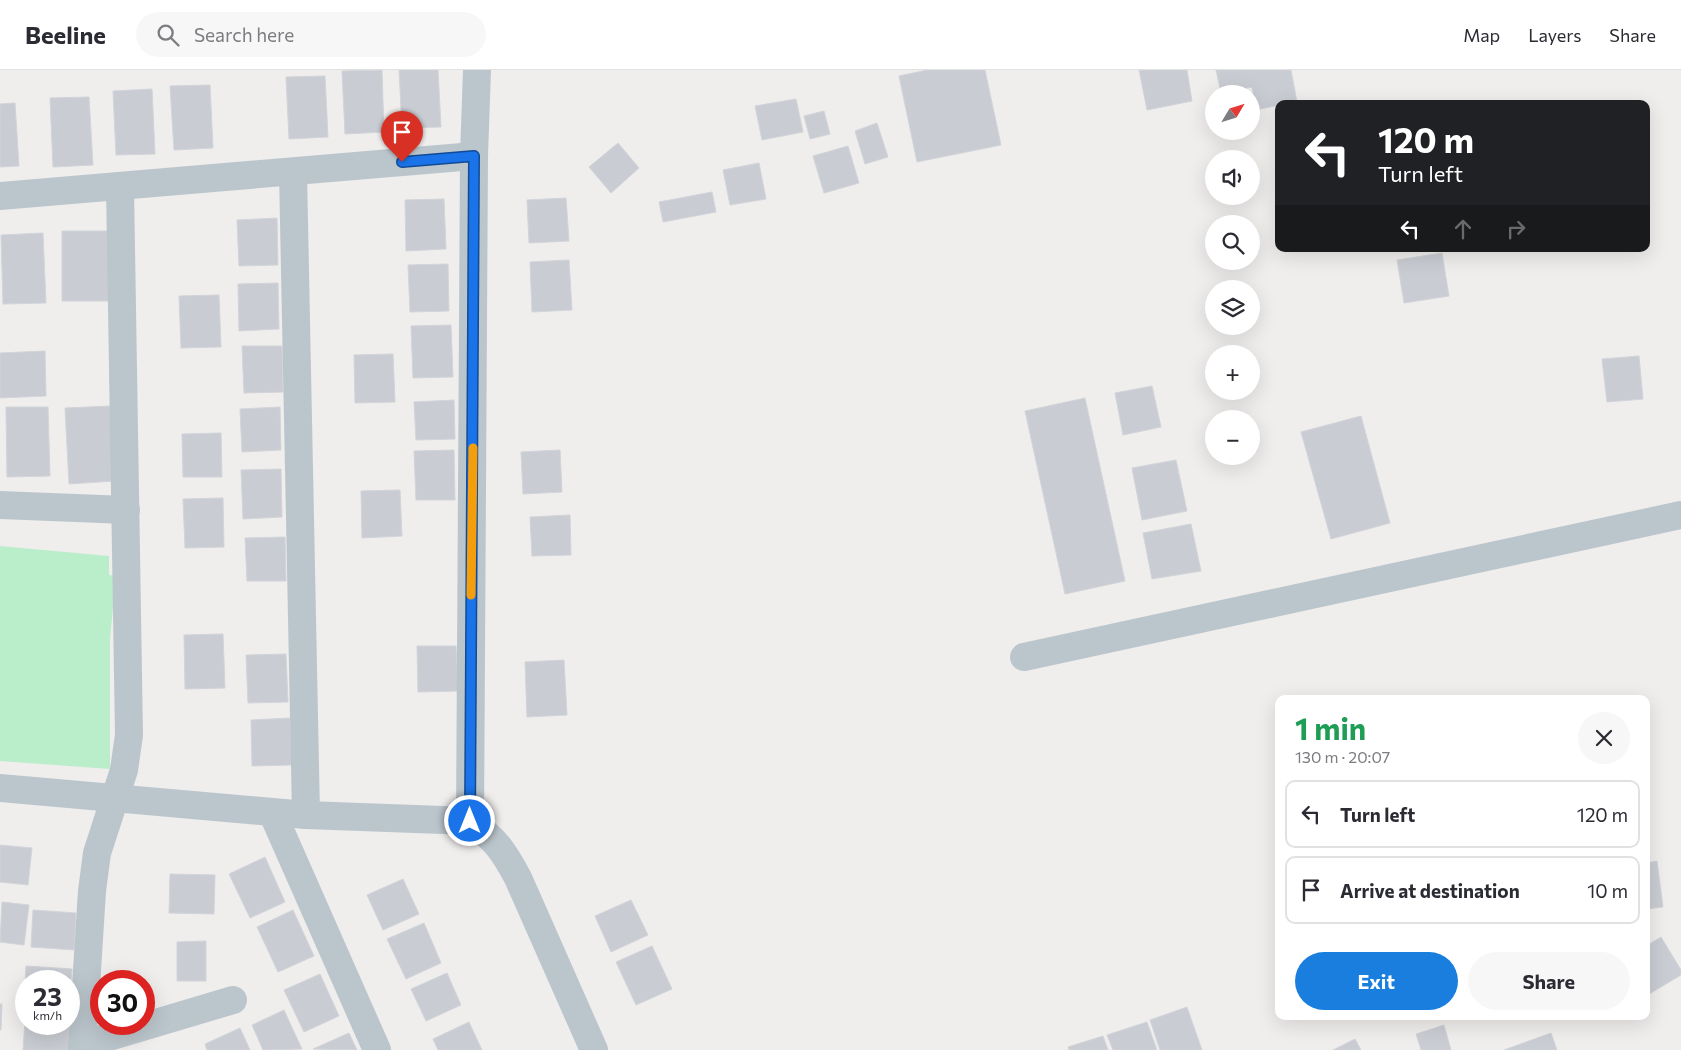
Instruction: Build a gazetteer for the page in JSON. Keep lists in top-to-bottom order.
{
  "north": "top right",
  "page": {
    "header": "Beeline",
    "search": "Search here",
    "nav": ["Map", "Layers", "Share"],
    "map_buttons": ["+", "−"],
    "turn": ["120 m", "Turn left"],
    "heading": ["1 min", "130 m · 20:07"],
    "list": [
      {
        "name": "Turn left",
        "value": "120 m"
      },
      {
        "name": "Arrive at destination",
        "value": "10 m"
      }
    ],
    "buttons": ["Exit", "Share"],
    "speed": "23 km/h",
    "limit": "30"
  }
}
